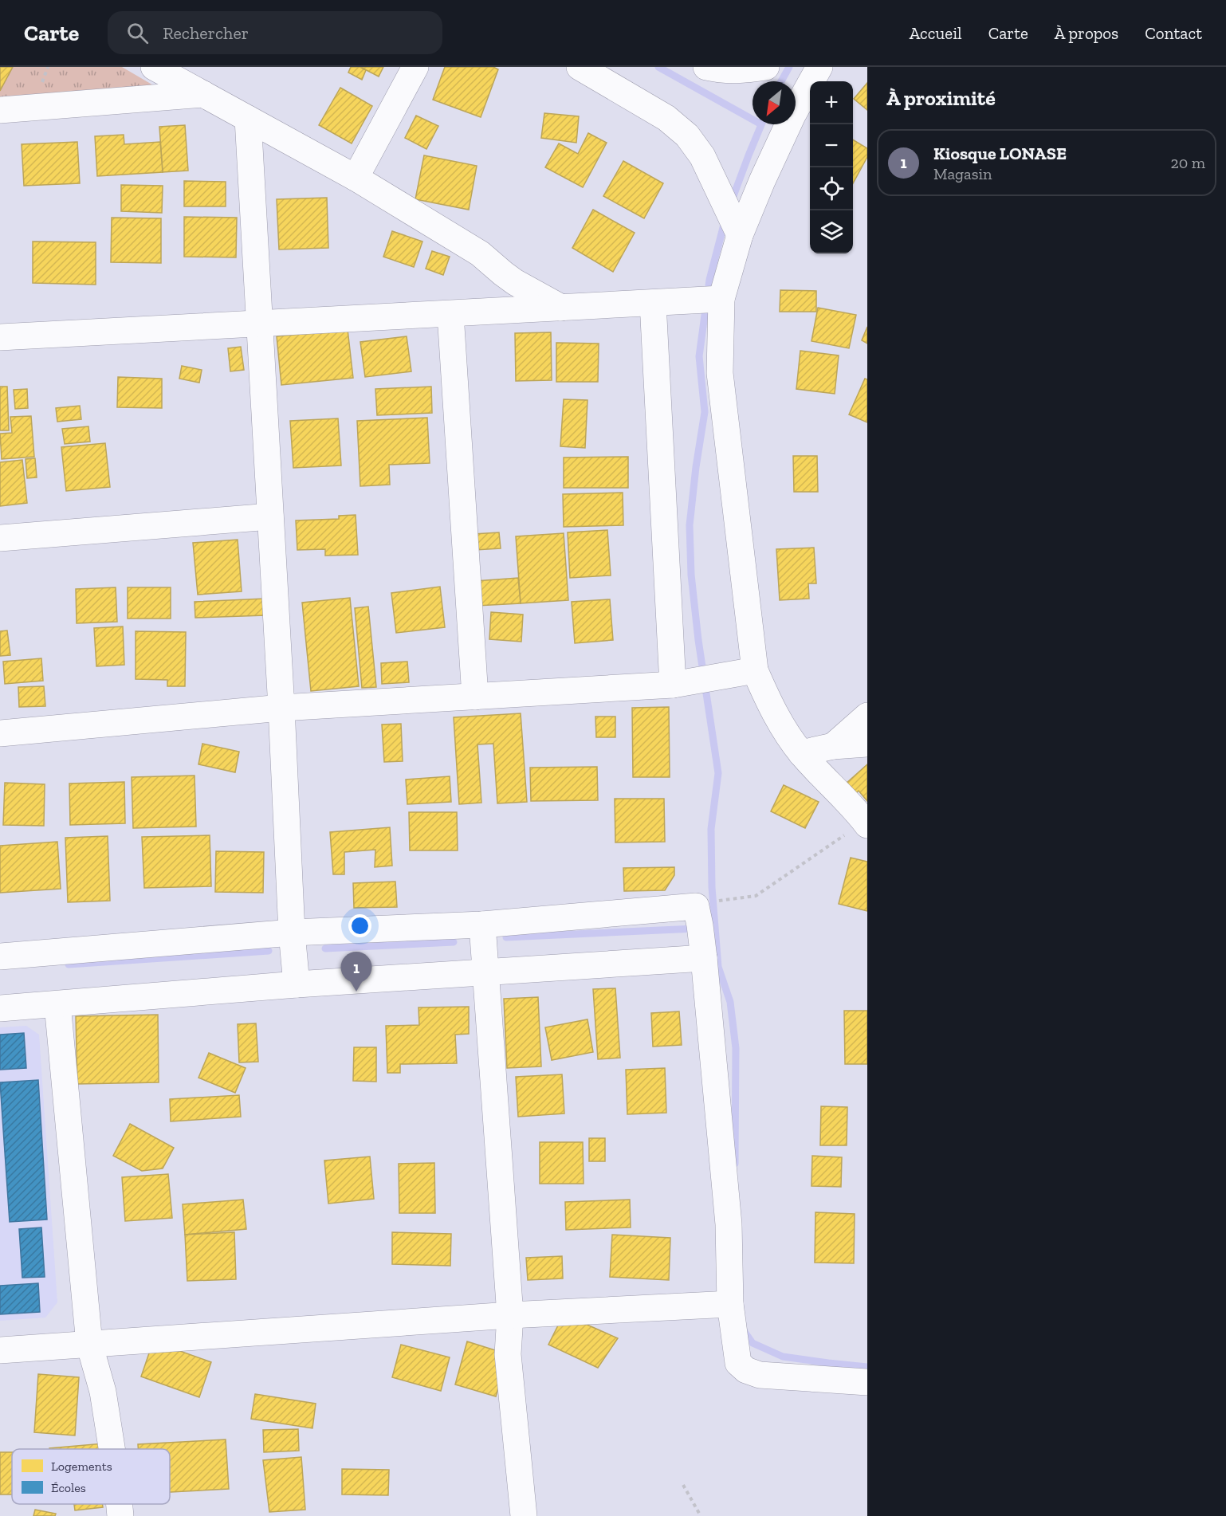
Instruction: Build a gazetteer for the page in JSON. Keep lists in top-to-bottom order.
{
  "legend": ["Logements", "Écoles"],
  "north": "bottom left",
  "page": {
    "header": "Carte",
    "search": "Rechercher",
    "nav": [
      "Accueil",
      "Carte",
      "À propos",
      "Contact"
    ],
    "heading": "À proximité",
    "map_buttons": ["+", "−"],
    "list": [
      {
        "mark": "1",
        "name": "Kiosque LONASE",
        "note": "Magasin",
        "value": "20 m"
      }
    ],
    "pins": "1"
  }
}
